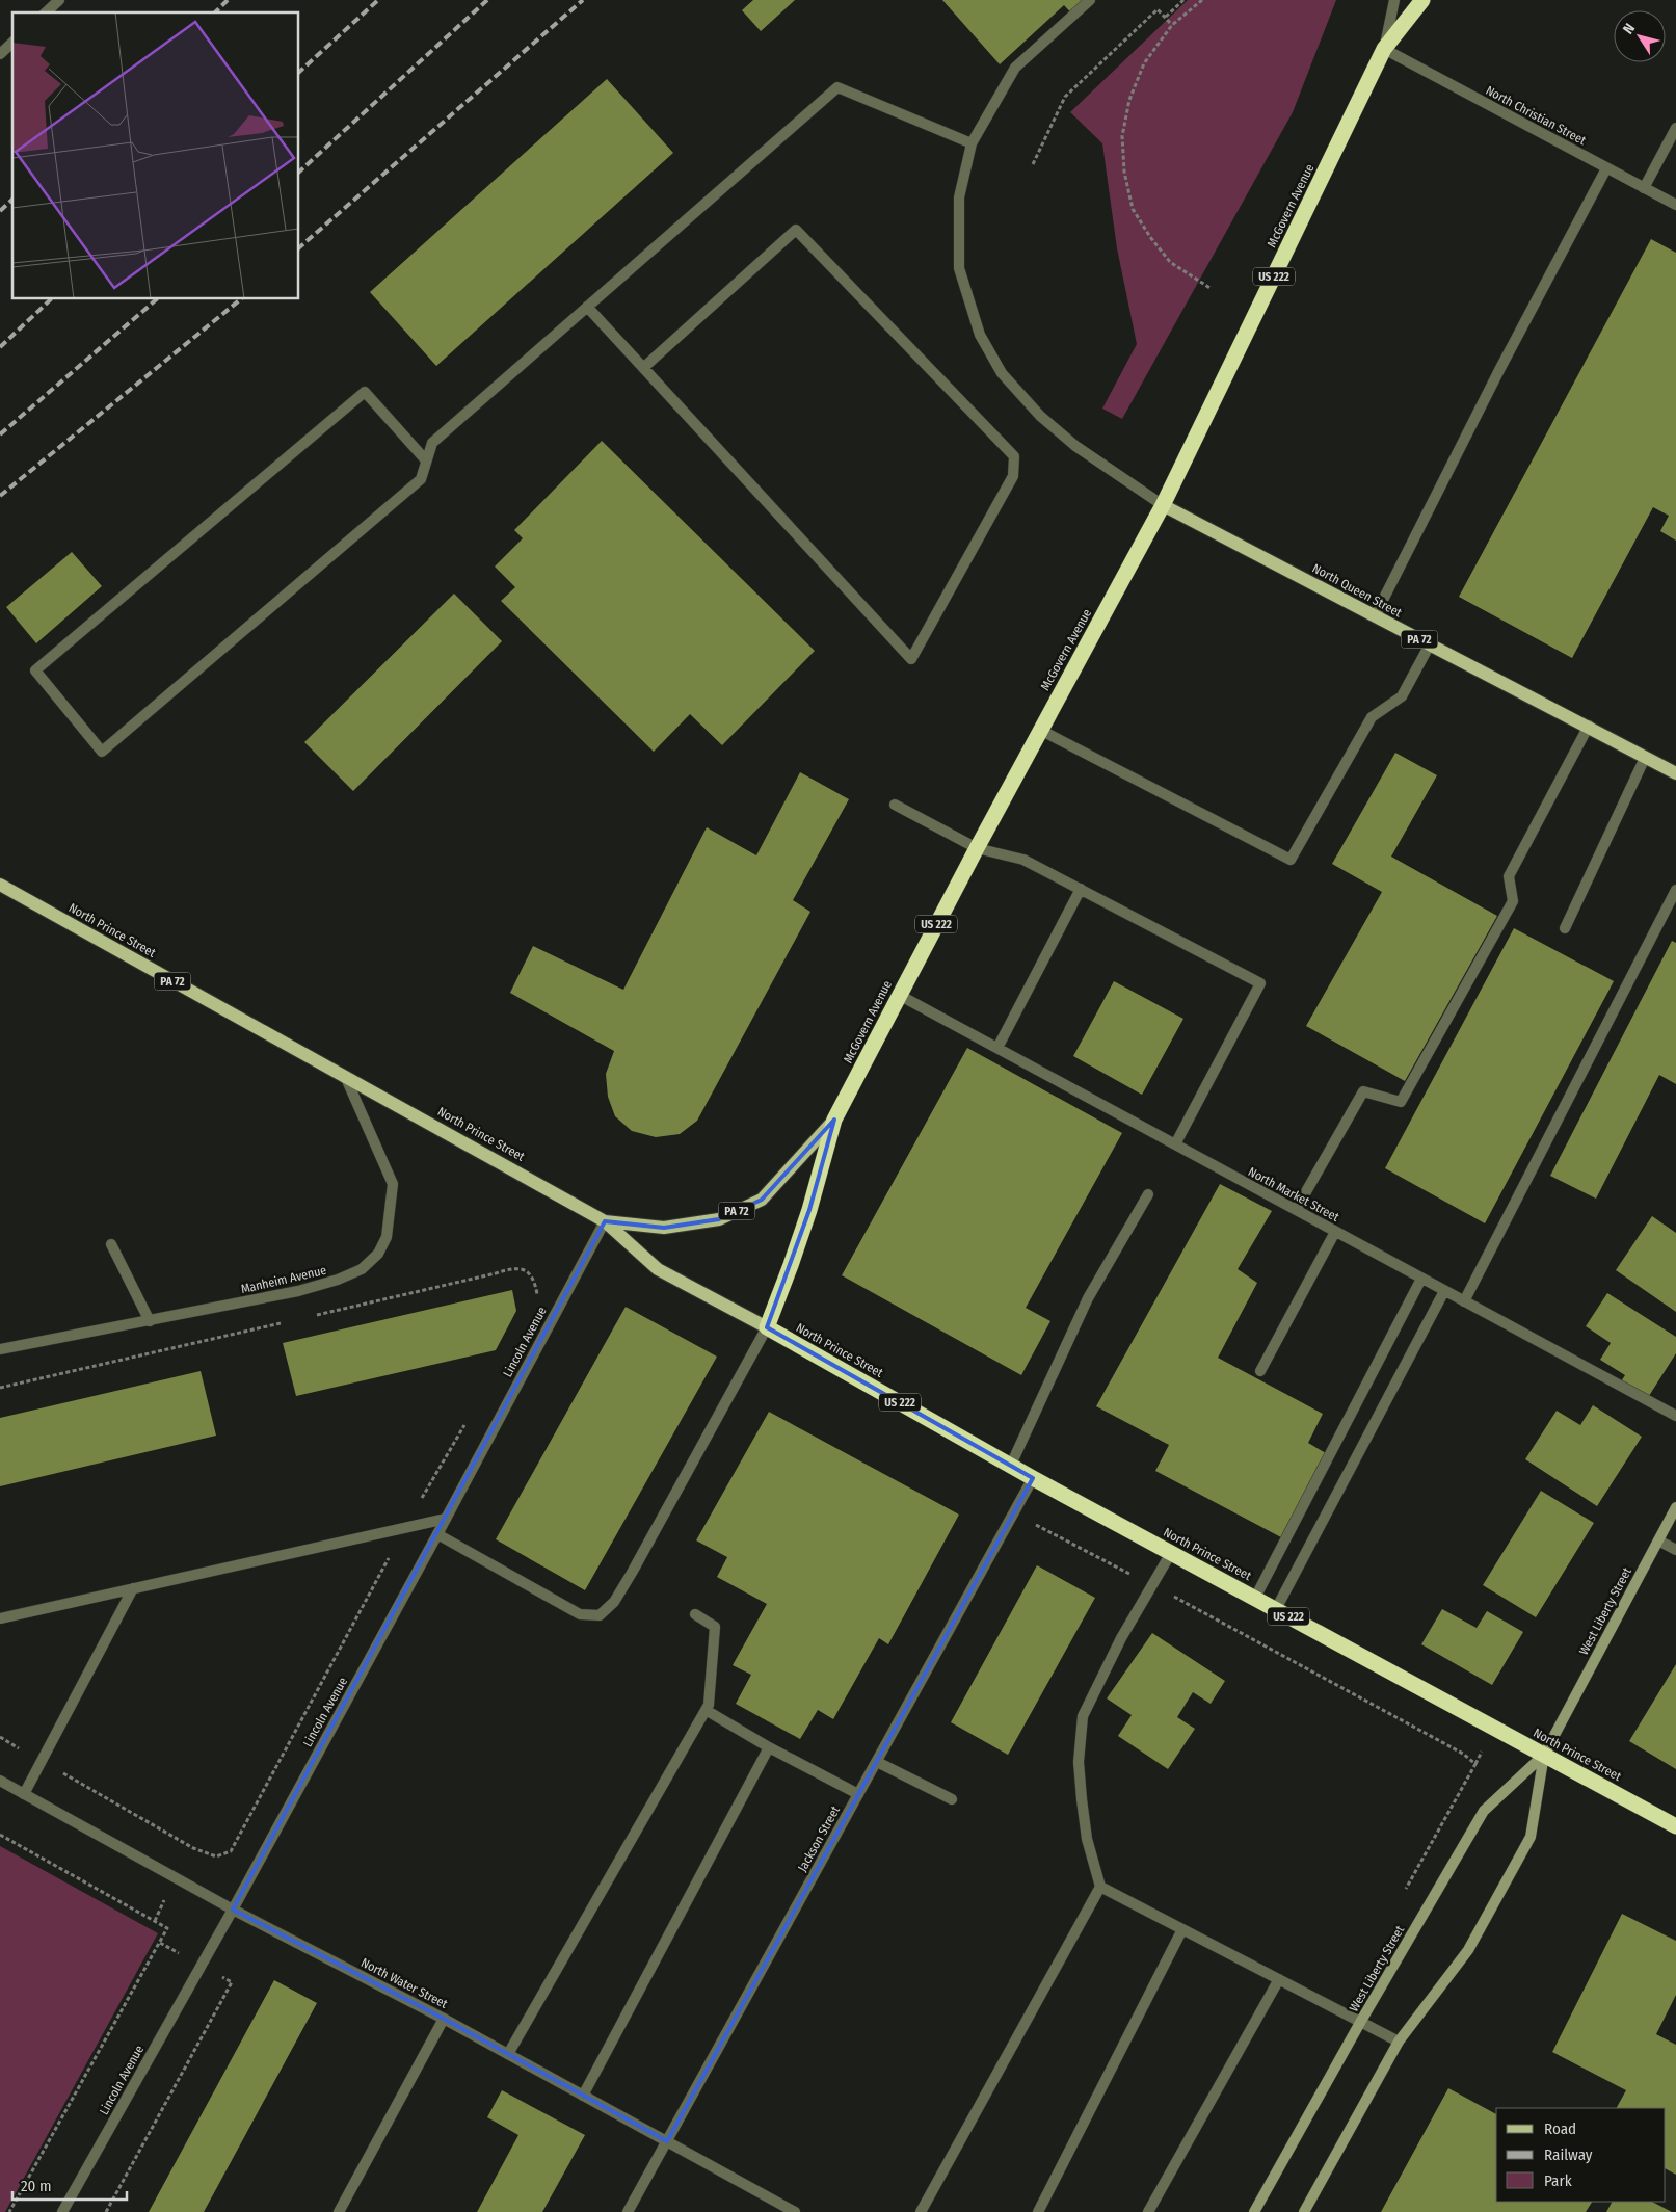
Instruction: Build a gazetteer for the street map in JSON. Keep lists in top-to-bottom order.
{
  "streets": {
    "highway": ["McGovern Avenue", "US 222", "North Prince Street"],
    "main road": ["North Queen Street", "PA 72", "West Liberty Street"],
    "street": [
      "North Christian Street",
      "North Market Street",
      "Manheim Avenue",
      "Lincoln Avenue",
      "Jackson Street",
      "North Water Street"
    ]
  },
  "crossings": [
    ["North Christian Street", "McGovern Avenue"],
    ["McGovern Avenue", "North Queen Street"],
    ["McGovern Avenue", "PA 72"],
    ["McGovern Avenue", "North Prince Street"],
    ["McGovern Avenue", "North Market Street"],
    ["PA 72", "North Prince Street"],
    ["PA 72", "Lincoln Avenue"],
    ["North Prince Street", "Manheim Avenue"],
    ["North Prince Street", "Lincoln Avenue"],
    ["North Prince Street", "West Liberty Street"],
    ["North Prince Street", "Jackson Street"],
    ["Lincoln Avenue", "North Water Street"],
    ["Jackson Street", "North Water Street"]
  ],
  "legend": ["Road", "Railway", "Park"],
  "scale_bar": "20 m",
  "north": "top left"
}
